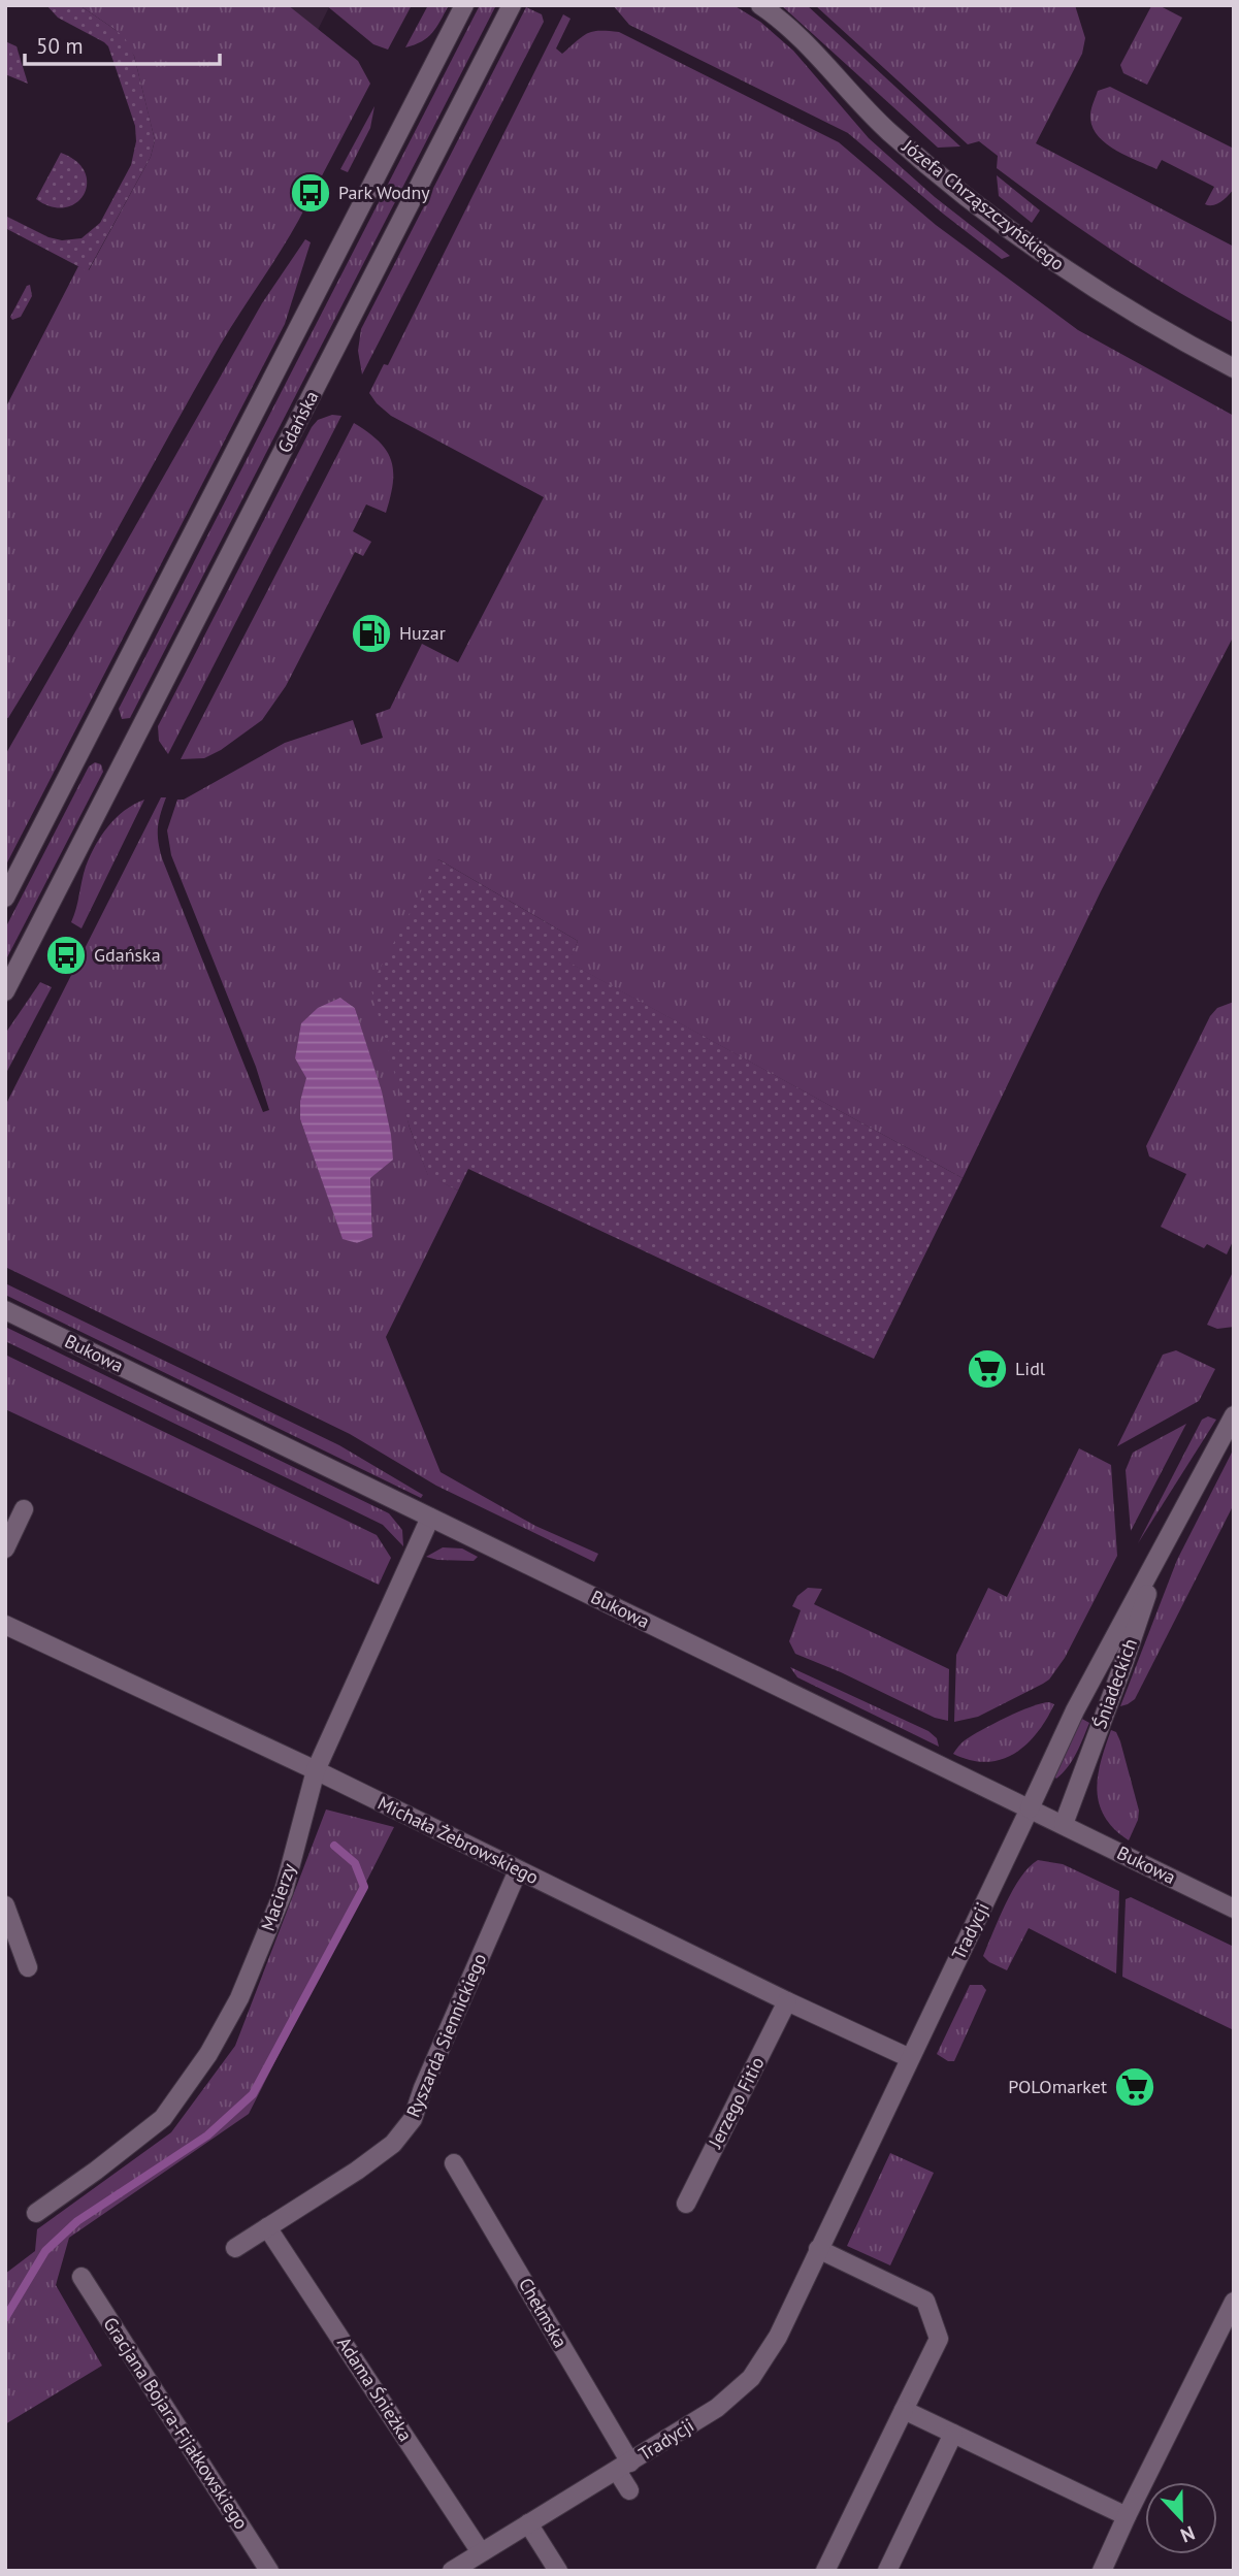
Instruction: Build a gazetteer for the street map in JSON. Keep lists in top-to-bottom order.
{
  "streets": {
    "street": [
      "Józefa Chrząszczyńskiego",
      "Gdańska",
      "Bukowa",
      "Śniadeckich",
      "Michała Żebrowskiego",
      "Macierzy",
      "Tradycji",
      "Ryszarda Siennickiego",
      "Jerzego Fitio",
      "Chełmska",
      "Adama Śnieżka",
      "Gracjana Bojara-Fijałkowskiego"
    ]
  },
  "crossings": [
    ["Bukowa", "Śniadeckich"],
    ["Bukowa", "Macierzy"],
    ["Bukowa", "Tradycji"],
    ["Śniadeckich", "Tradycji"],
    ["Michała Żebrowskiego", "Macierzy"],
    ["Michała Żebrowskiego", "Tradycji"],
    ["Michała Żebrowskiego", "Ryszarda Siennickiego"],
    ["Michała Żebrowskiego", "Jerzego Fitio"],
    ["Tradycji", "Chełmska"],
    ["Tradycji", "Adama Śnieżka"],
    ["Ryszarda Siennickiego", "Adama Śnieżka"]
  ],
  "places": {
    "bus stop": ["Park Wodny", "Gdańska"],
    "fuel station": ["Huzar"],
    "supermarket": ["Lidl", "POLOmarket"]
  },
  "scale_bar": "50 m",
  "north": "bottom"
}
